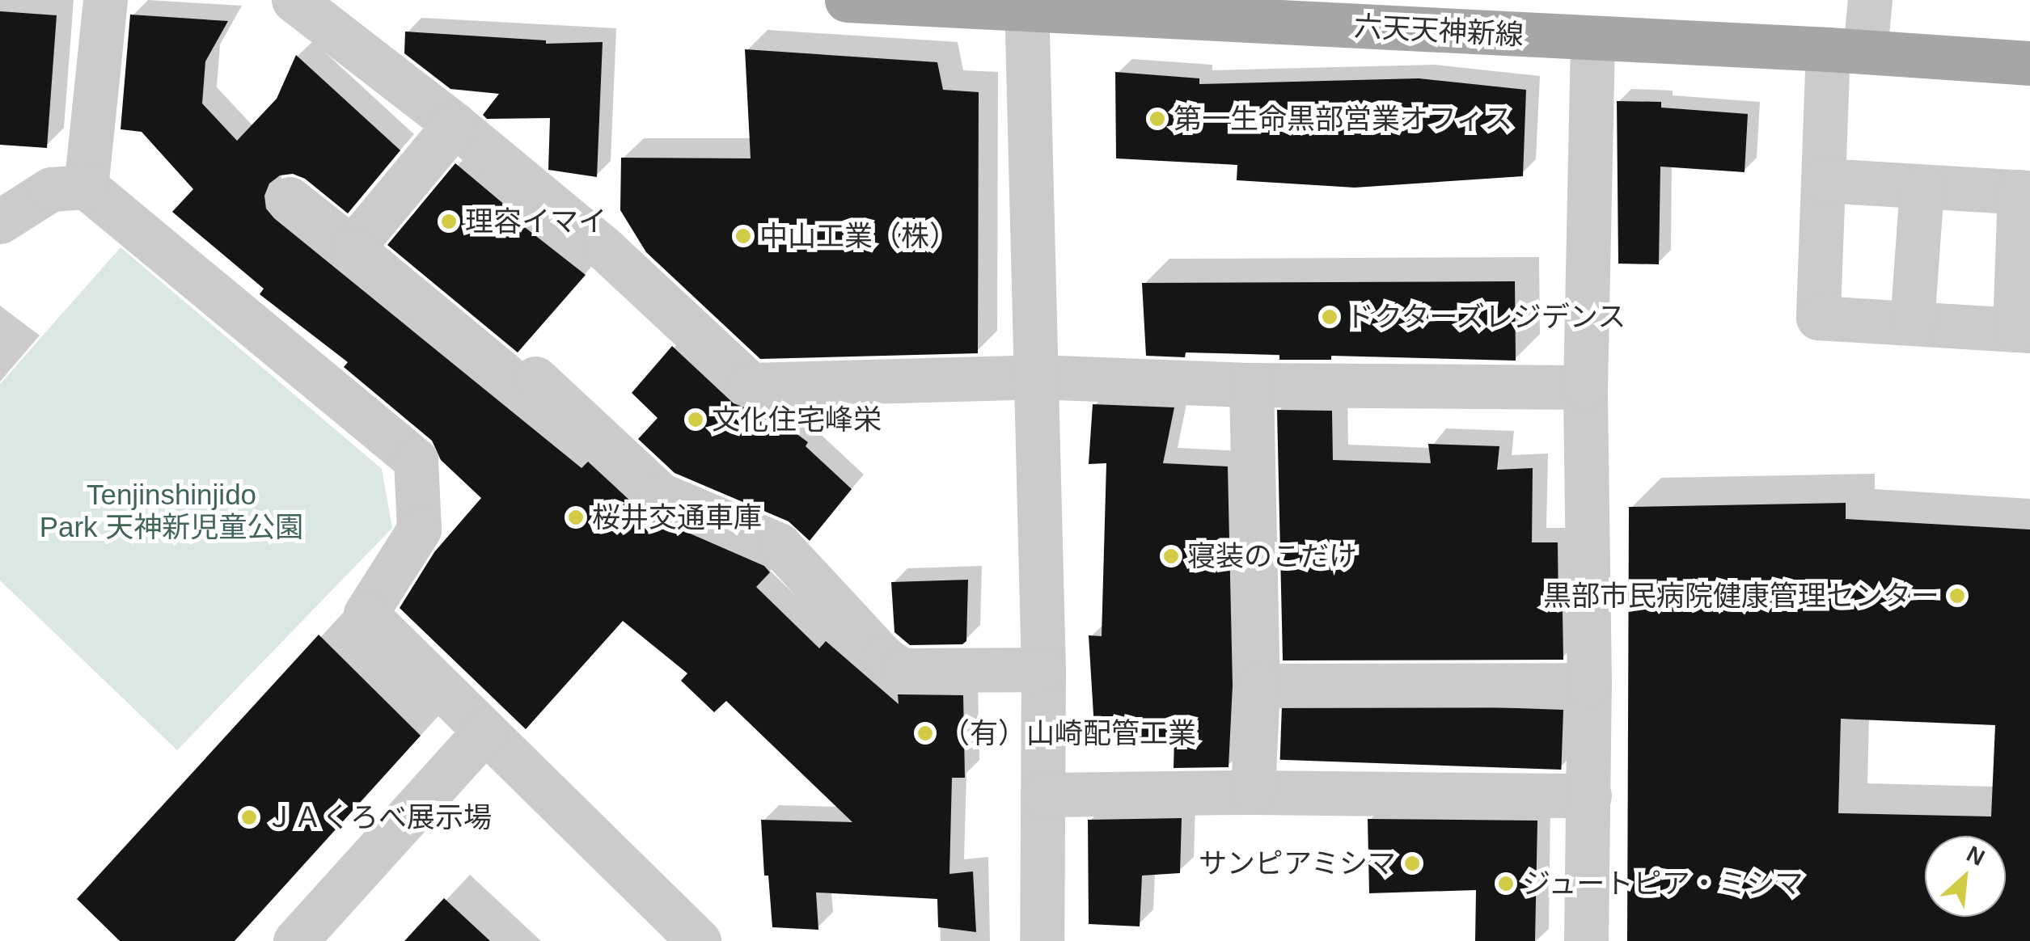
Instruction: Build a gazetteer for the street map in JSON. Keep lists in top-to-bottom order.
{
  "streets": {
    "main road": ["六天天神新線"]
  },
  "parks": ["Tenjinshinjido Park 天神新児童公園"],
  "places": [
    "第一生命黒部営業オフィス",
    "理容イマイ",
    "中山工業（株）",
    "ドクターズレジデンス",
    "文化住宅峰栄",
    "桜井交通車庫",
    "寝装のこだけ",
    "黒部市民病院健康管理センター",
    "（有）山崎配管工業",
    "ＪＡくろべ展示場",
    "サンピアミシマ",
    "ジュートピア・ミシマ"
  ],
  "north": "top right"
}
